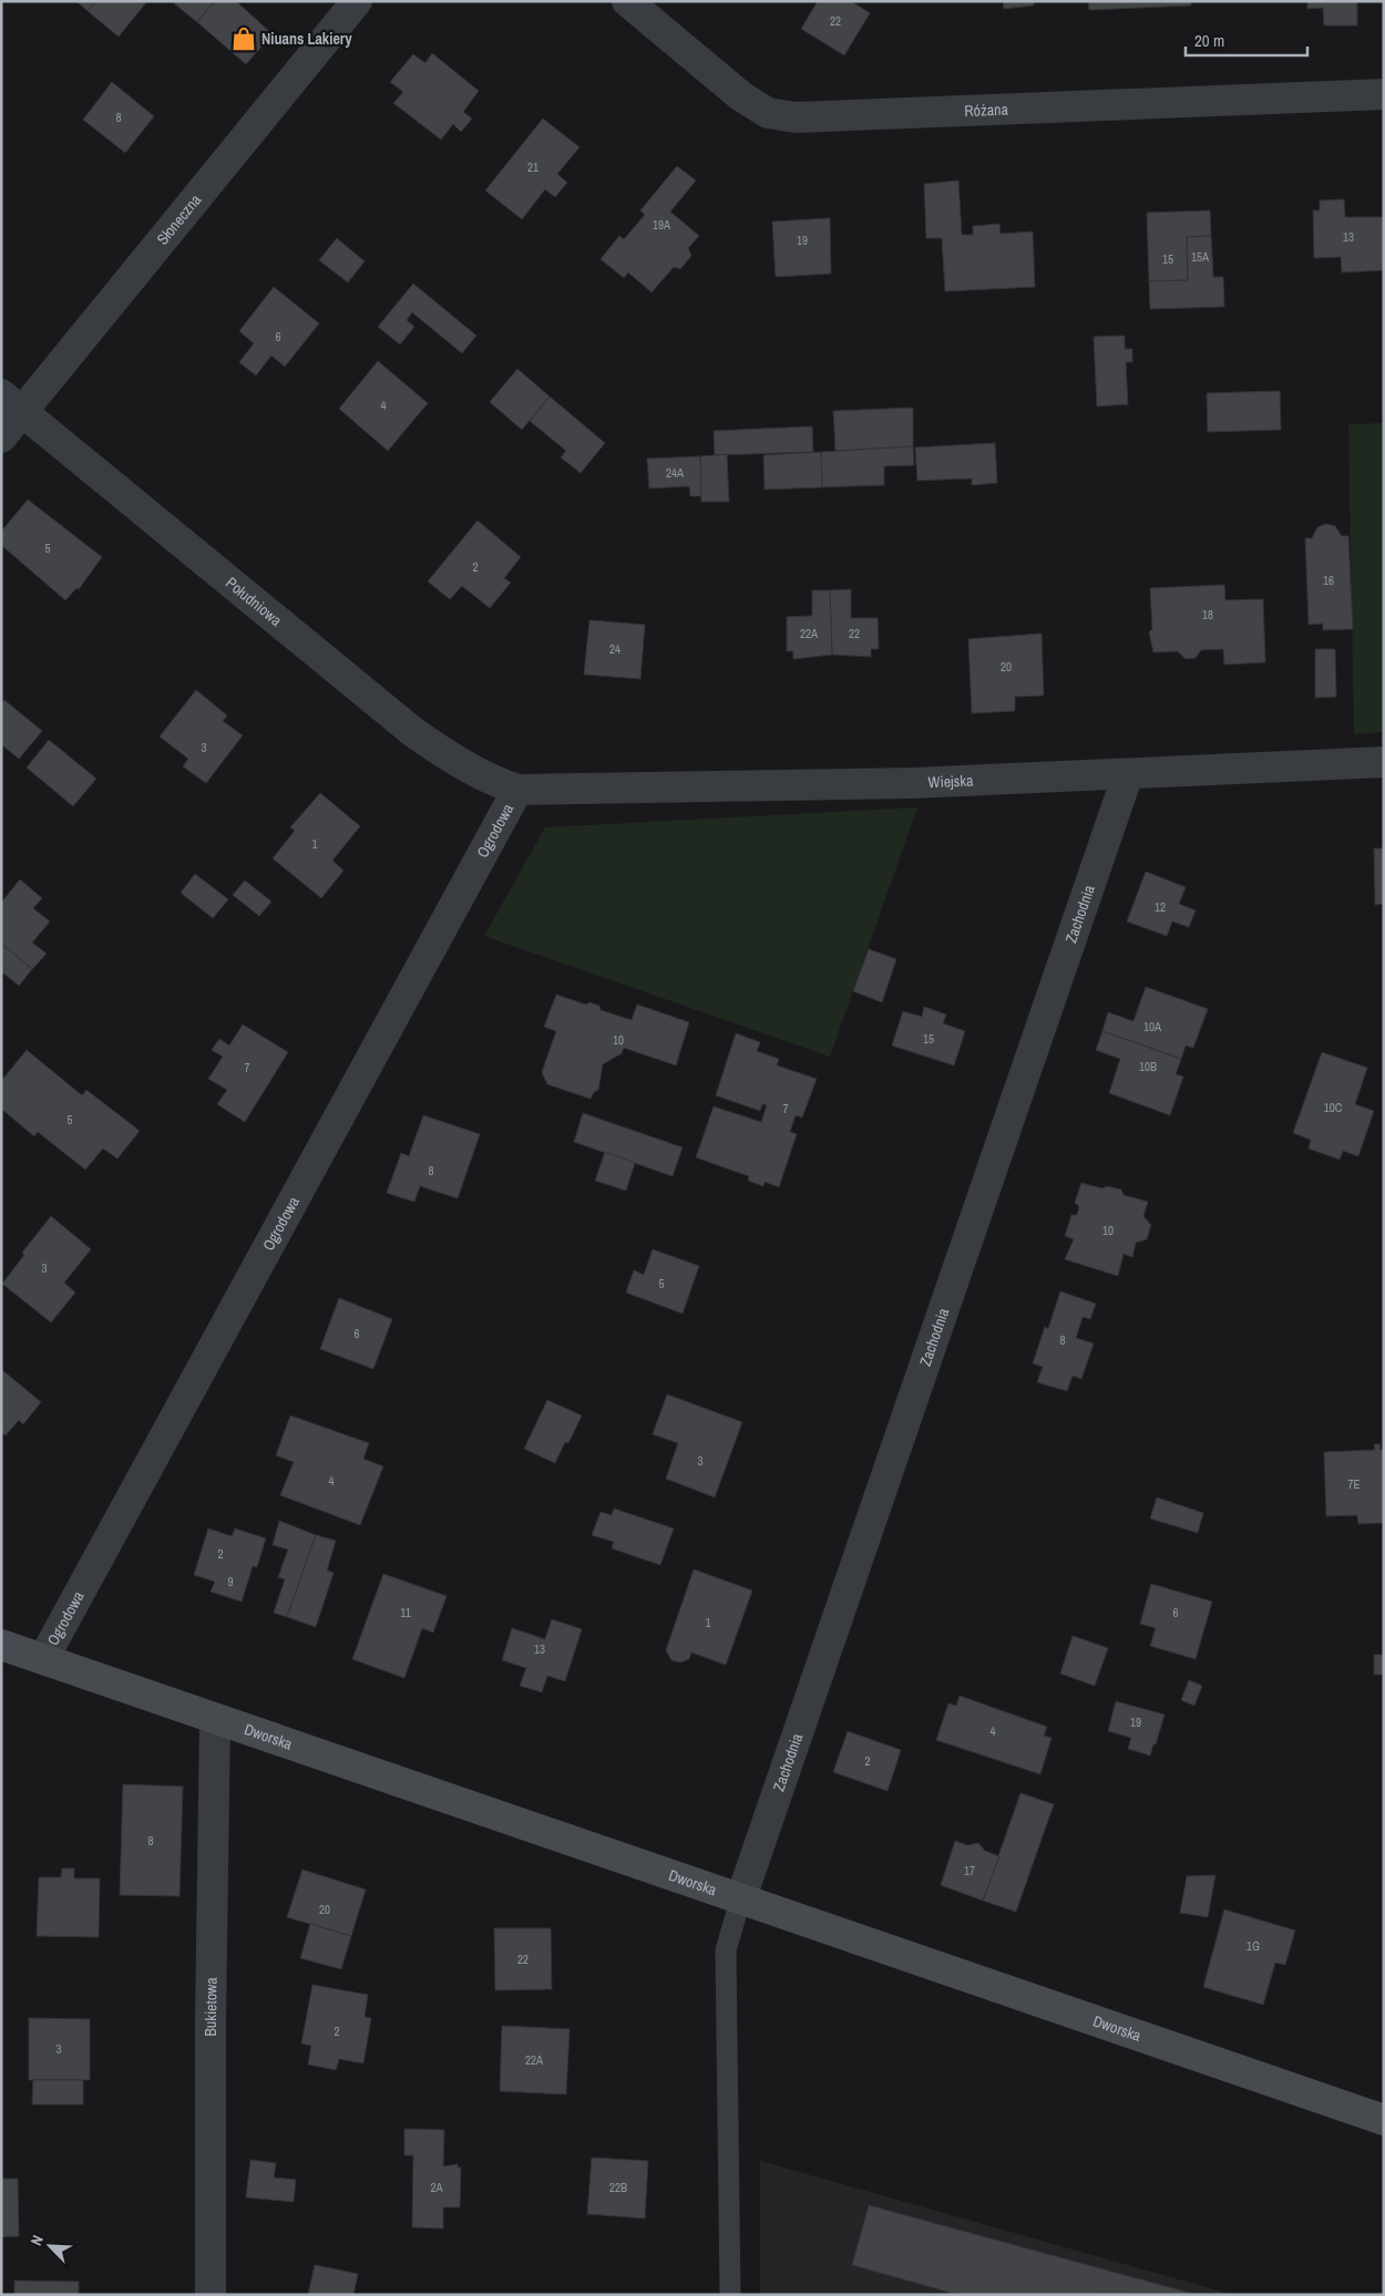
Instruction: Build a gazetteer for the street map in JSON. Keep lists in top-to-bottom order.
{
  "streets": {
    "street": [
      "Różana",
      "Słoneczna",
      "Południowa",
      "Wiejska",
      "Ogrodowa",
      "Zachodnia",
      "Dworska",
      "Bukietowa"
    ]
  },
  "crossings": [
    ["Słoneczna", "Południowa"],
    ["Południowa", "Wiejska"],
    ["Południowa", "Ogrodowa"],
    ["Wiejska", "Ogrodowa"],
    ["Wiejska", "Zachodnia"],
    ["Ogrodowa", "Dworska"],
    ["Zachodnia", "Dworska"],
    ["Dworska", "Bukietowa"]
  ],
  "places": {
    "shop": ["Niuans Lakiery"]
  },
  "house_numbers": [
    "22",
    "8",
    "21",
    "19A",
    "13",
    "19",
    "15A",
    "15",
    "6",
    "4",
    "24A",
    "5",
    "2",
    "16",
    "18",
    "22A",
    "22",
    "24",
    "20",
    "3",
    "1",
    "12",
    "10A",
    "15",
    "10",
    "10B",
    "7",
    "10C",
    "7",
    "5",
    "8",
    "10",
    "3",
    "5",
    "6",
    "8",
    "3",
    "4",
    "7E",
    "2",
    "9",
    "11",
    "6",
    "1",
    "13",
    "19",
    "4",
    "2",
    "8",
    "17",
    "20",
    "1G",
    "22",
    "2",
    "3",
    "22A",
    "2A",
    "22B"
  ],
  "scale_bar": "20 m",
  "north": "top left"
}
